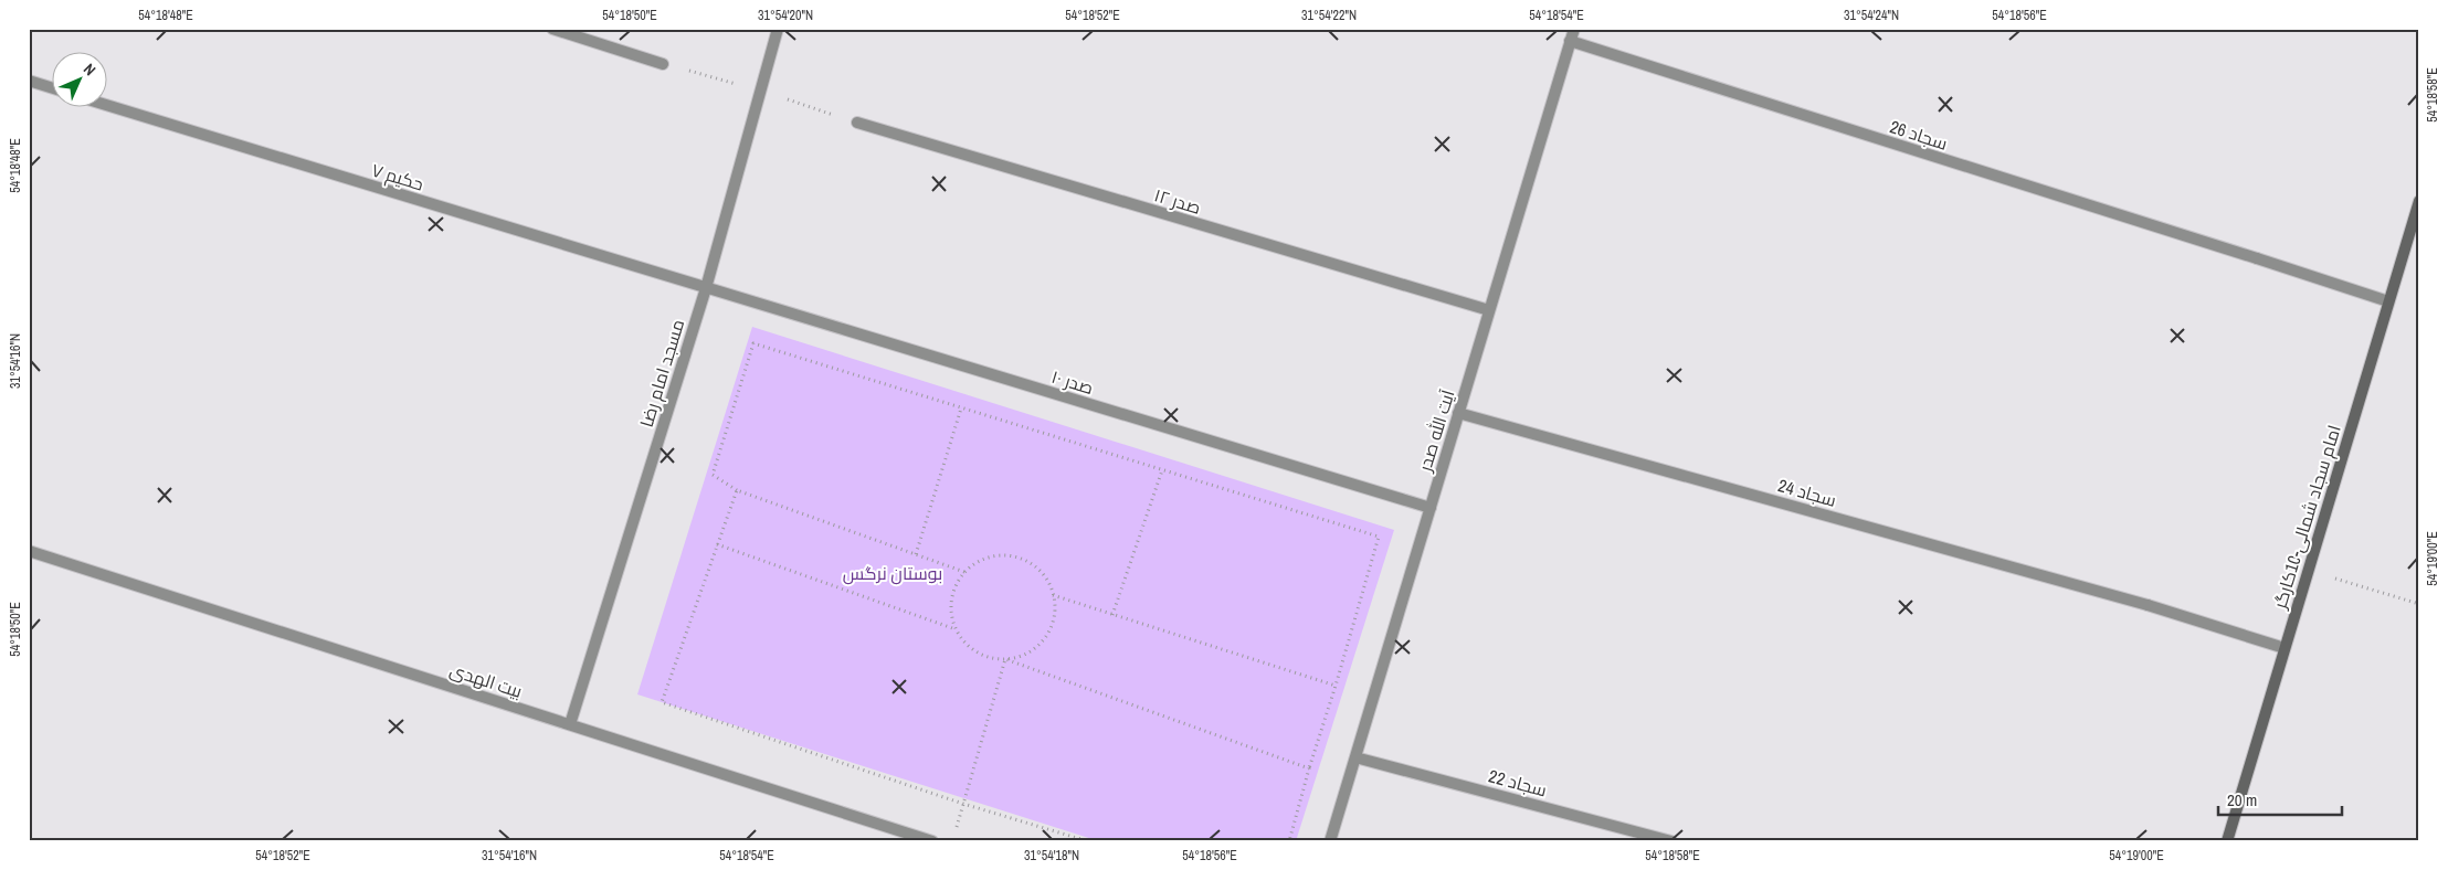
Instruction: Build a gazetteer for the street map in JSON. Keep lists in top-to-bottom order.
{
  "streets": {
    "street": [
      "سجاد 26",
      "حکیم ۷",
      "صدر ۱۲",
      "مسجد امام رضا",
      "صدر ۱۰",
      "آیت الله صدر",
      "سجاد 24",
      "امام سجاد شمالی-10کارگر",
      "بیت الهدی",
      "سجاد 22"
    ]
  },
  "crossings": [
    ["سجاد 26", "آیت الله صدر"],
    ["سجاد 26", "امام سجاد شمالی-10کارگر"],
    ["حکیم ۷", "مسجد امام رضا"],
    ["حکیم ۷", "صدر ۱۰"],
    ["صدر ۱۲", "آیت الله صدر"],
    ["مسجد امام رضا", "صدر ۱۰"],
    ["مسجد امام رضا", "بیت الهدی"],
    ["صدر ۱۰", "آیت الله صدر"],
    ["آیت الله صدر", "سجاد 24"],
    ["آیت الله صدر", "سجاد 22"],
    ["سجاد 24", "امام سجاد شمالی-10کارگر"]
  ],
  "parks": ["بوستان نرگس"],
  "scale_bar": "20 m",
  "north": "top right",
  "coordinates": [
    "54°18'48\"E",
    "54°18'50\"E",
    "31°54'20\"N",
    "54°18'52\"E",
    "31°54'22\"N",
    "54°18'54\"E",
    "31°54'24\"N",
    "54°18'56\"E",
    "54°18'58\"E",
    "31°54'16\"N",
    "54°19'00\"E",
    "31°54'18\"N"
  ]
}
